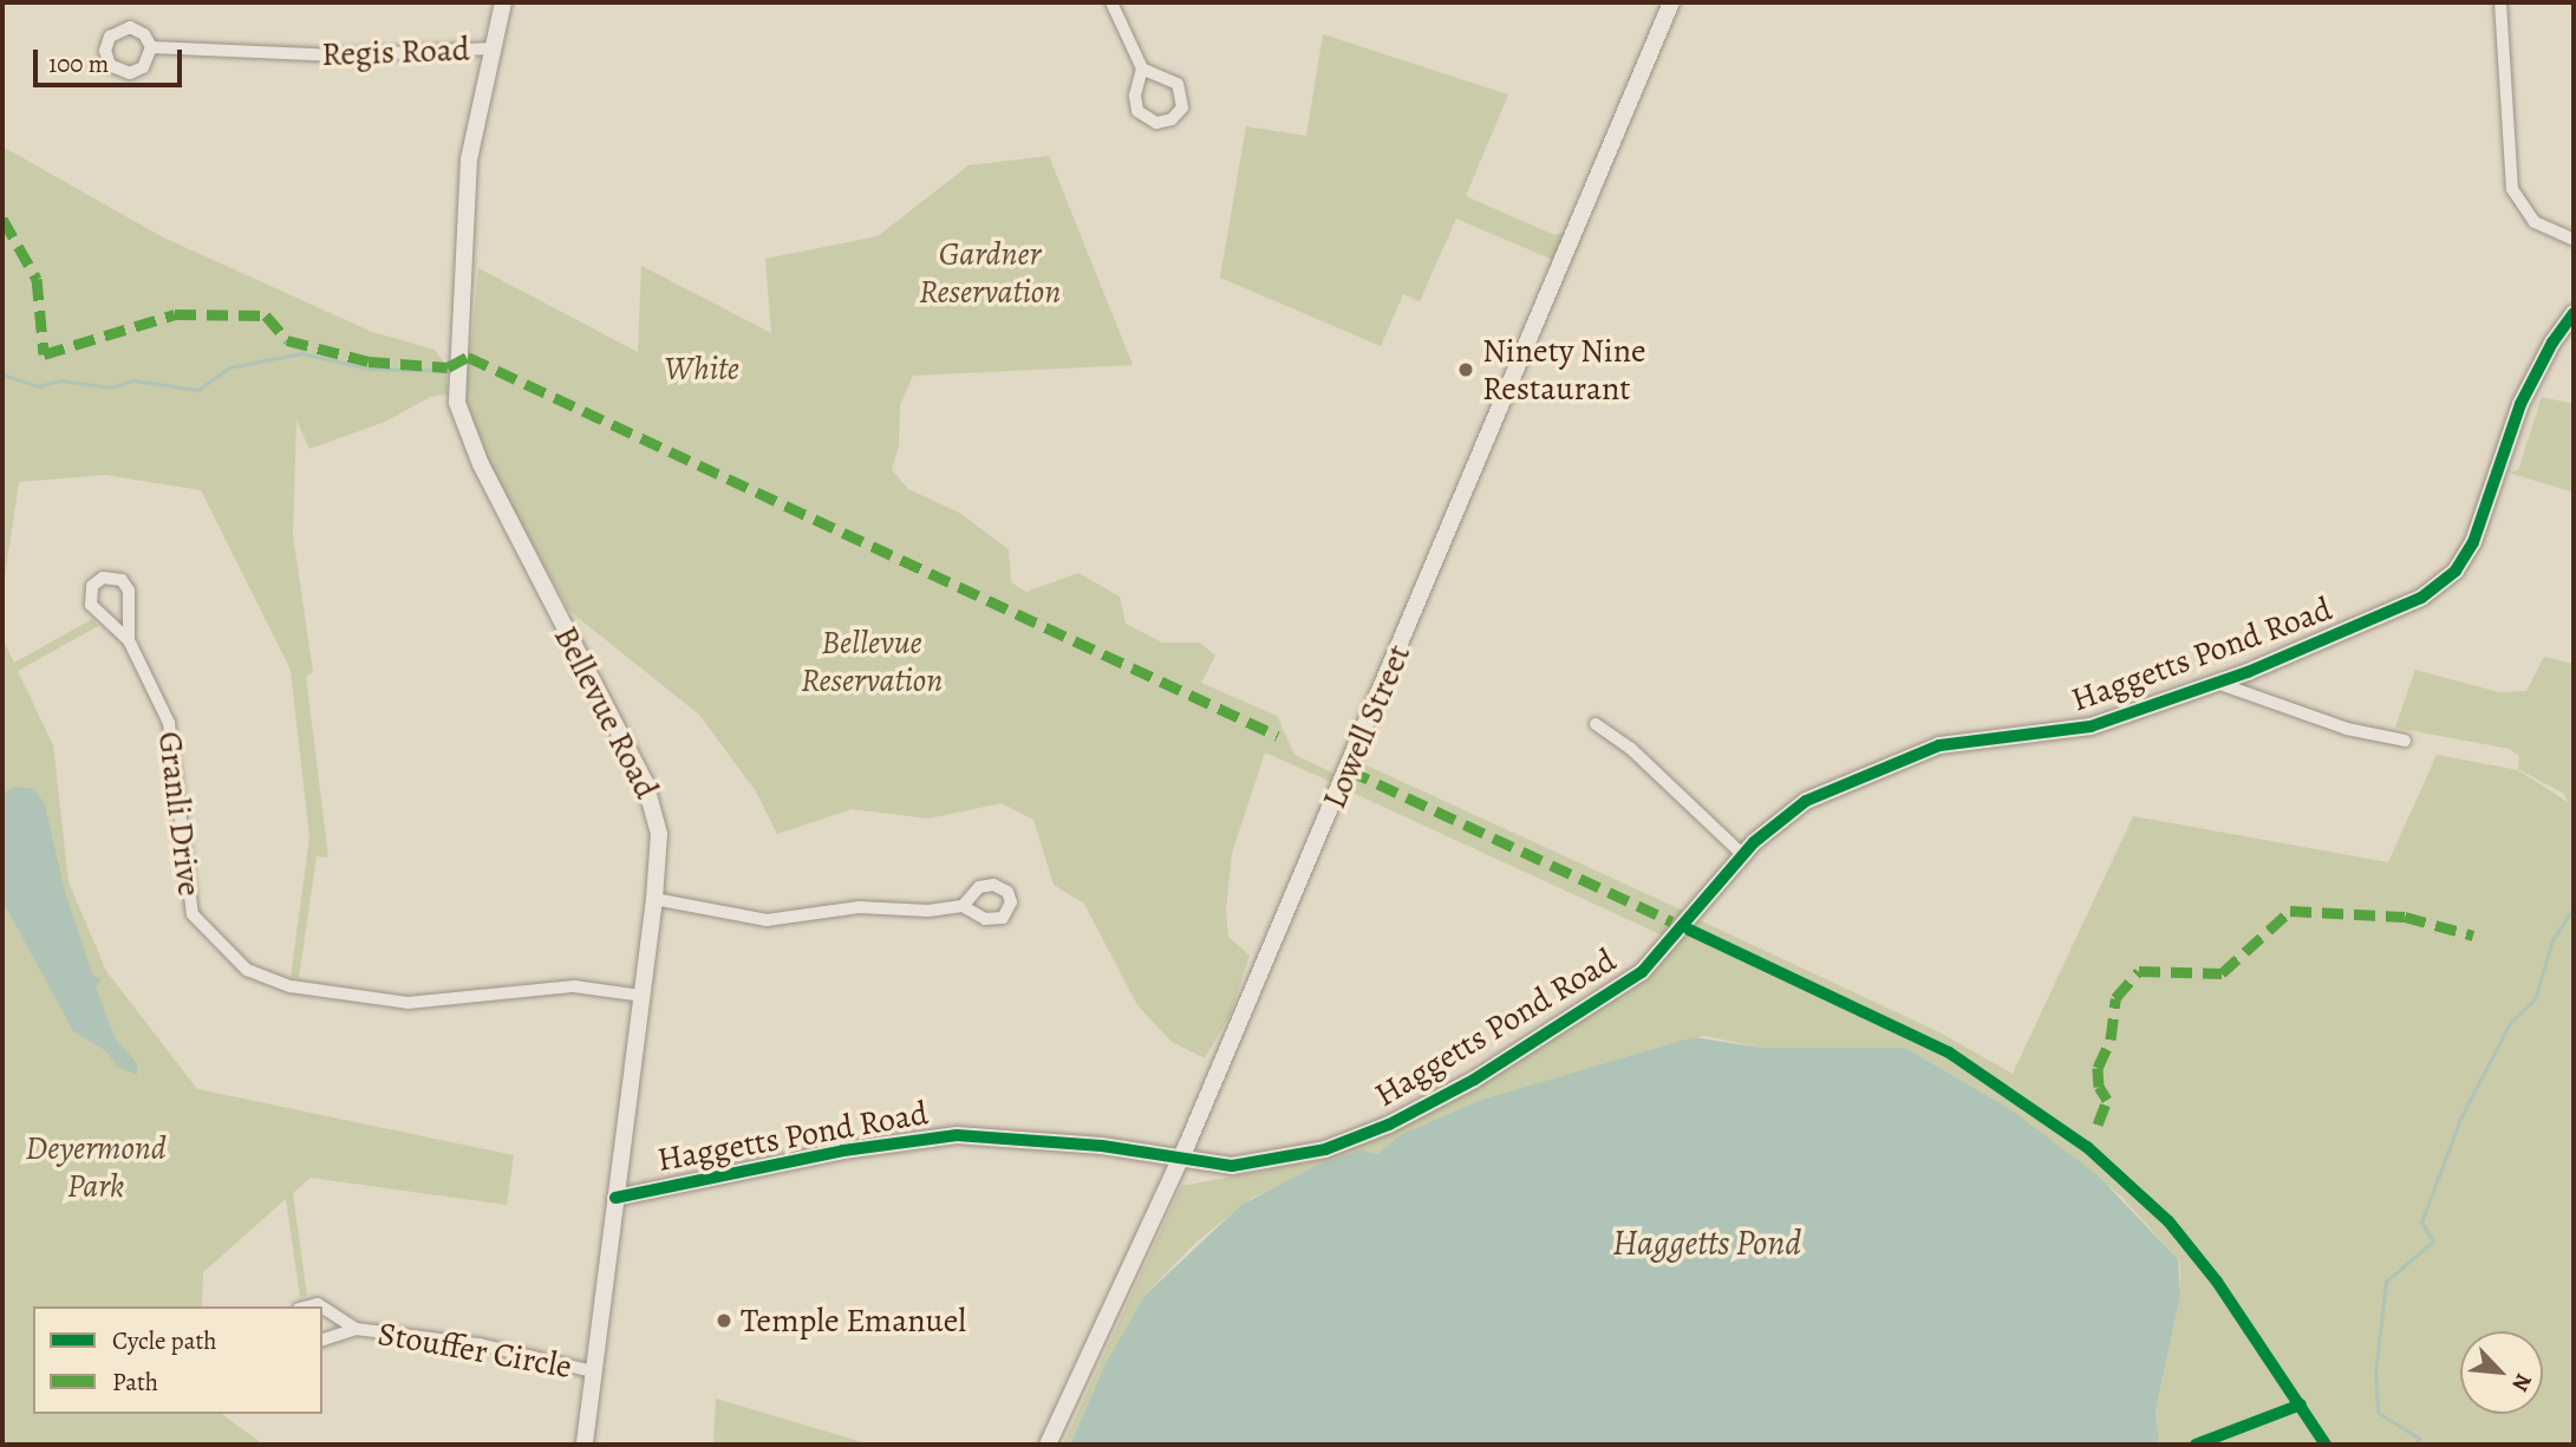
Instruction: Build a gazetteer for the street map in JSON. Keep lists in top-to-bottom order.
{
  "streets": {
    "street": [
      "Regis Road",
      "Haggetts Pond Road",
      "Bellevue Road",
      "Lowell Street",
      "Granli Drive",
      "Stouffer Circle"
    ]
  },
  "crossings": [
    ["Regis Road", "Bellevue Road"],
    ["Haggetts Pond Road", "Bellevue Road"],
    ["Haggetts Pond Road", "Lowell Street"],
    ["Bellevue Road", "Granli Drive"],
    ["Bellevue Road", "Stouffer Circle"]
  ],
  "water": ["Haggetts Pond"],
  "parks": [
    "Gardner Reservation",
    "White",
    "Bellevue Reservation",
    "Deyermond Park"
  ],
  "places": ["Ninety Nine Restaurant", "Temple Emanuel"],
  "legend": ["Cycle path", "Path"],
  "scale_bar": "100 m",
  "north": "bottom right"
}
